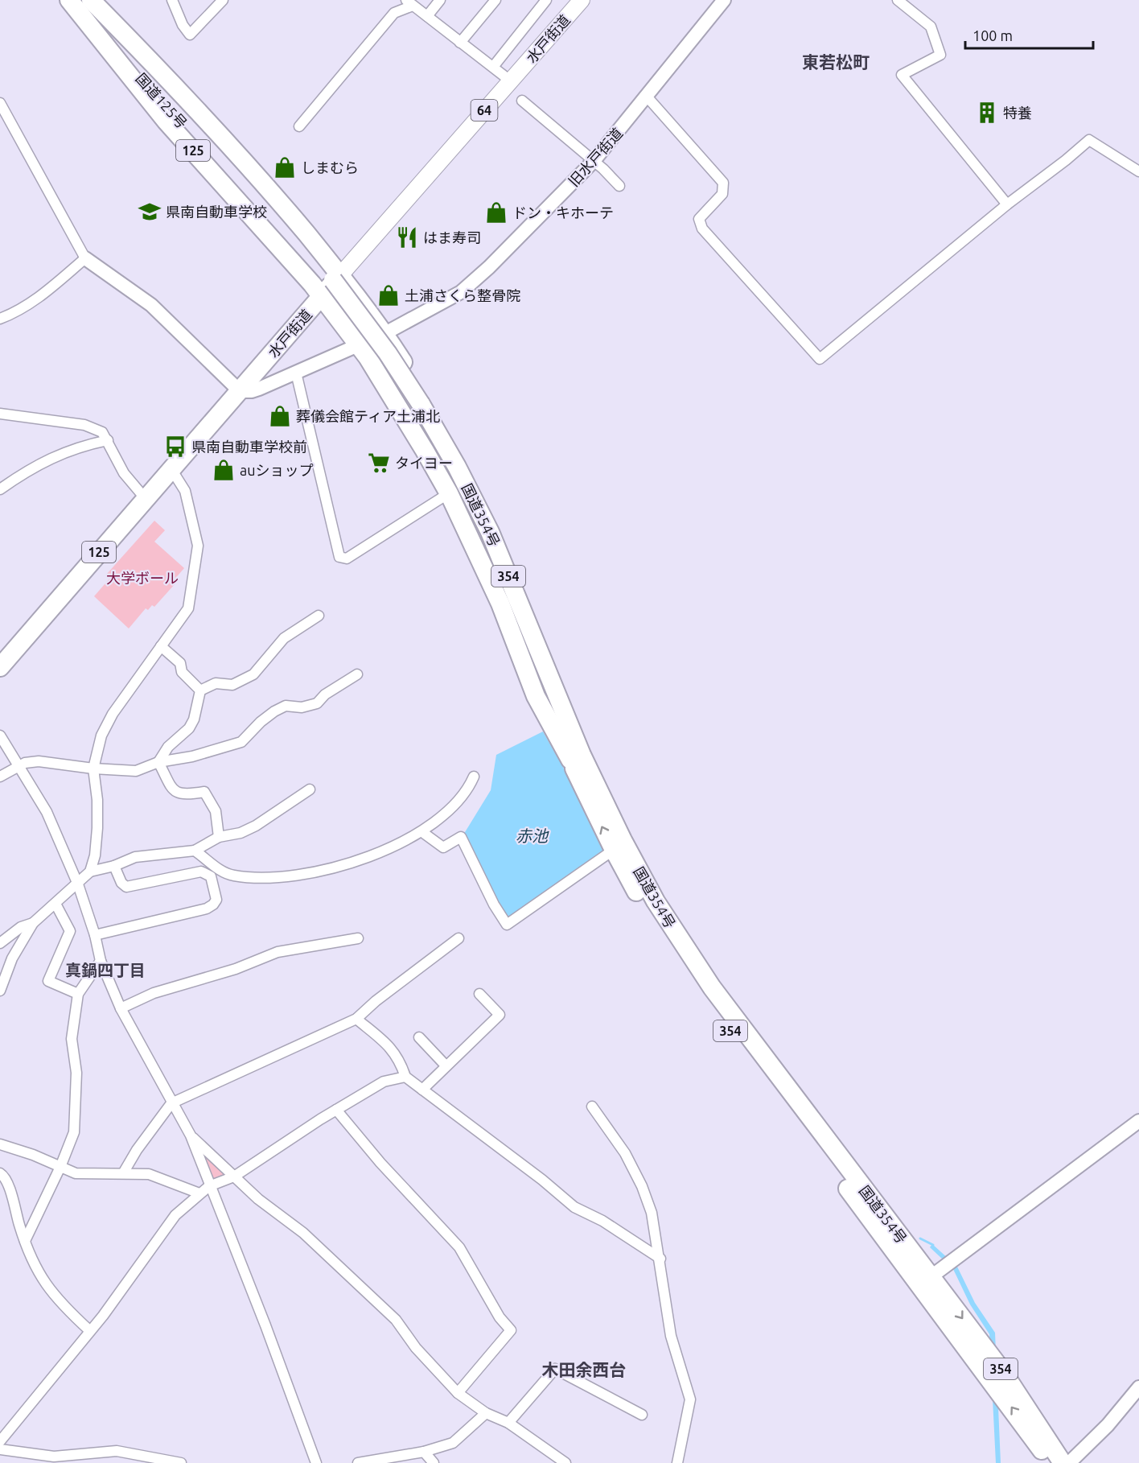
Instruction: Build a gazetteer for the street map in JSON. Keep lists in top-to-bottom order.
{
  "streets": {
    "highway": [
      "水戸街道",
      "国道125号",
      "125",
      "国道354号",
      "354"
    ],
    "main road": ["64"],
    "street": ["旧水戸街道"]
  },
  "crossings": [
    ["水戸街道", "国道125号"],
    ["水戸街道", "125"],
    ["水戸街道", "旧水戸街道"],
    ["水戸街道", "国道354号"],
    ["国道125号", "125"],
    ["国道125号", "国道354号"],
    ["125", "国道354号"]
  ],
  "districts": ["東若松町", "真鍋四丁目", "木田余西台"],
  "water": ["赤池"],
  "parks": ["大学ボール"],
  "places": {
    "building": ["特養"],
    "shop": [
      "しまむら",
      "ドン・キホーテ",
      "土浦さくら整骨院",
      "葬儀会館ティア土浦北",
      "auショップ"
    ],
    "school or university": ["県南自動車学校"],
    "restaurant": ["はま寿司"],
    "bus stop": ["県南自動車学校前"],
    "supermarket": ["タイヨー"]
  },
  "scale_bar": "100 m"
}
